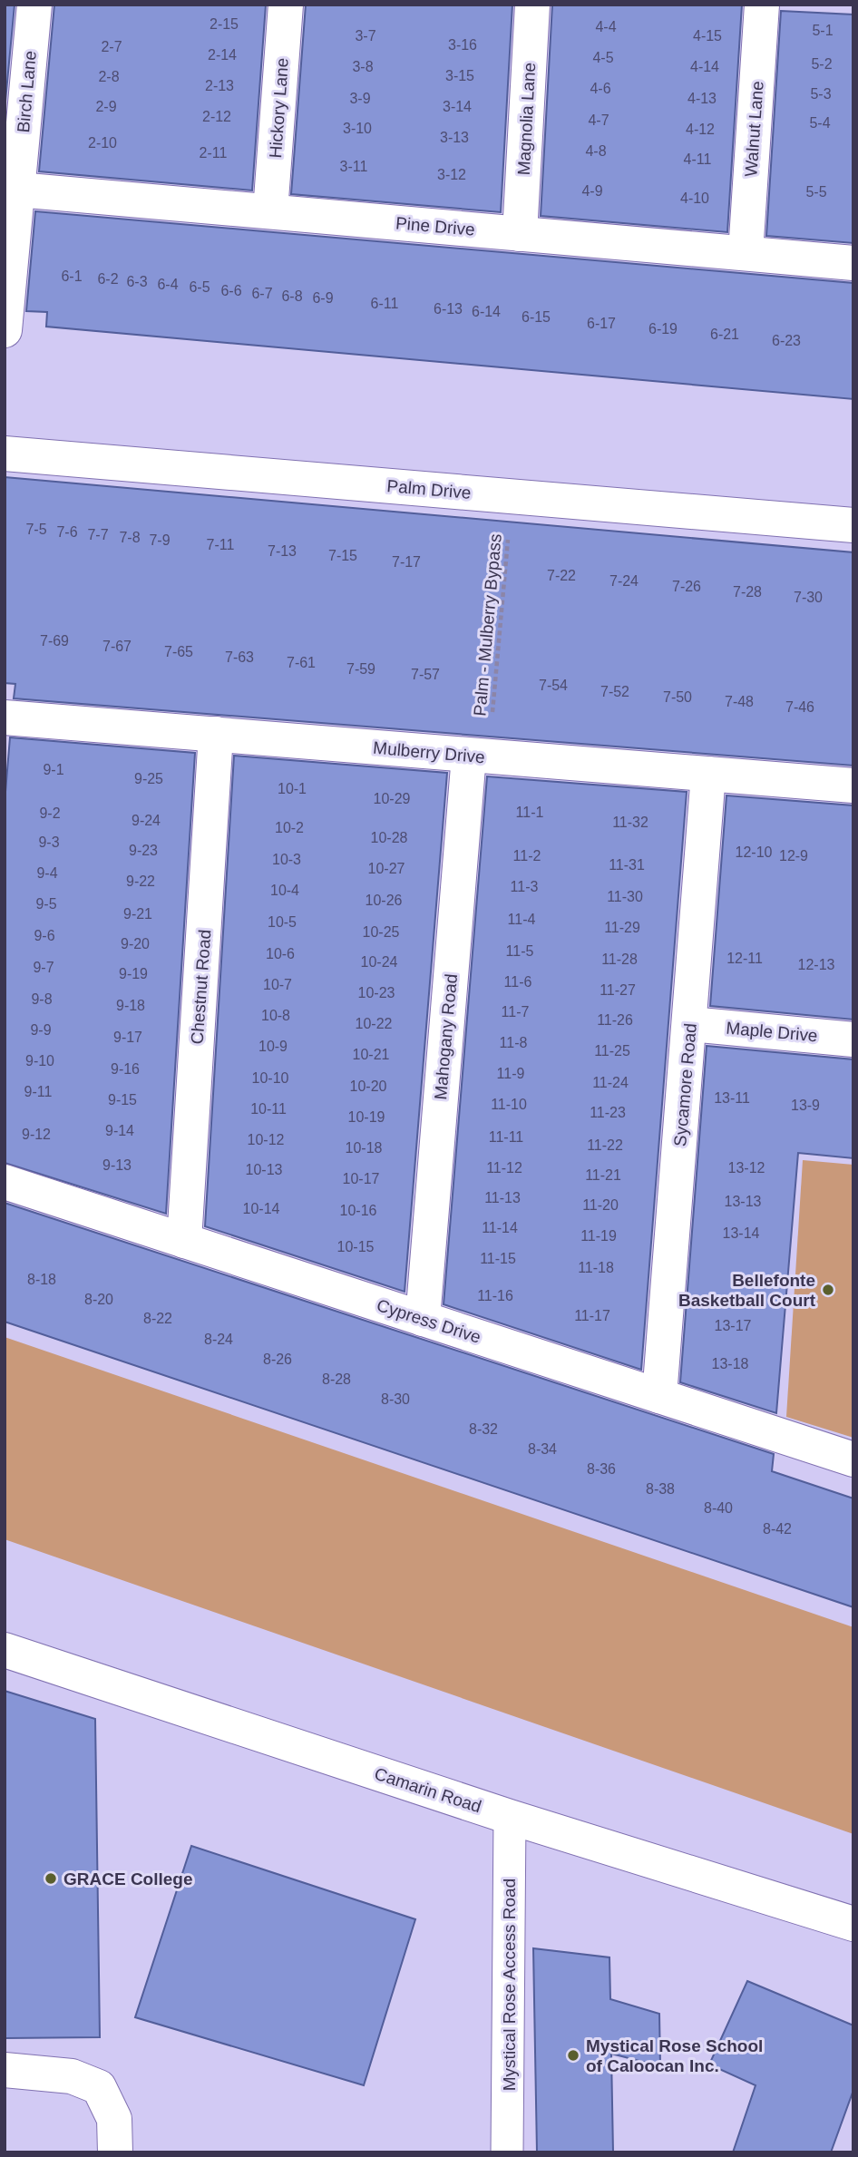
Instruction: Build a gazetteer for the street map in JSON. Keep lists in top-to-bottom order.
{
  "streets": {
    "street": [
      "Birch Lane",
      "Hickory Lane",
      "Magnolia Lane",
      "Walnut Lane",
      "Pine Drive",
      "Palm Drive",
      "Mulberry Drive",
      "Chestnut Road",
      "Maple Drive",
      "Mahogany Road",
      "Sycamore Road",
      "Cypress Drive",
      "Camarin Road"
    ],
    "lane": ["Mystical Rose Access Road"],
    "path": ["Palm - Mulberry Bypass"]
  },
  "crossings": [
    ["Birch Lane", "Pine Drive"],
    ["Hickory Lane", "Pine Drive"],
    ["Magnolia Lane", "Pine Drive"],
    ["Walnut Lane", "Pine Drive"],
    ["Palm Drive", "Palm - Mulberry Bypass"],
    ["Palm - Mulberry Bypass", "Mulberry Drive"],
    ["Palm - Mulberry Bypass", "Mahogany Road"],
    ["Mulberry Drive", "Chestnut Road"],
    ["Mulberry Drive", "Mahogany Road"],
    ["Mulberry Drive", "Sycamore Road"],
    ["Chestnut Road", "Cypress Drive"],
    ["Maple Drive", "Sycamore Road"],
    ["Mahogany Road", "Cypress Drive"],
    ["Sycamore Road", "Cypress Drive"],
    ["Camarin Road", "Mystical Rose Access Road"]
  ],
  "places": ["Bellefonte Basketball Court", "GRACE College", "Mystical Rose School of Caloocan Inc."],
  "house_numbers": [
    "2-15",
    "4-4",
    "5-1",
    "3-7",
    "4-15",
    "3-16",
    "2-7",
    "2-14",
    "4-5",
    "5-2",
    "3-8",
    "4-14",
    "3-15",
    "2-8",
    "2-13",
    "4-6",
    "5-3",
    "3-9",
    "4-13",
    "2-9",
    "3-14",
    "2-12",
    "4-7",
    "5-4",
    "3-10",
    "4-12",
    "3-13",
    "2-10",
    "4-8",
    "2-11",
    "4-11",
    "3-11",
    "3-12",
    "4-9",
    "5-5",
    "4-10",
    "6-1",
    "6-2",
    "6-3",
    "6-4",
    "6-5",
    "6-6",
    "6-7",
    "6-8",
    "6-9",
    "6-11",
    "6-13",
    "6-14",
    "6-15",
    "6-17",
    "6-19",
    "6-21",
    "6-23",
    "7-5",
    "7-6",
    "7-7",
    "7-8",
    "7-9",
    "7-11",
    "7-13",
    "7-15",
    "7-17",
    "7-22",
    "7-24",
    "7-26",
    "7-28",
    "7-30",
    "7-69",
    "7-67",
    "7-65",
    "7-63",
    "7-61",
    "7-59",
    "7-57",
    "7-54",
    "7-52",
    "7-50",
    "7-48",
    "7-46",
    "9-1",
    "9-25",
    "10-1",
    "10-29",
    "11-1",
    "9-2",
    "9-24",
    "11-32",
    "10-2",
    "10-28",
    "9-3",
    "9-23",
    "12-10",
    "11-2",
    "12-9",
    "10-3",
    "11-31",
    "10-27",
    "9-4",
    "9-22",
    "11-3",
    "10-4",
    "11-30",
    "10-26",
    "9-5",
    "9-21",
    "11-4",
    "10-5",
    "11-29",
    "10-25",
    "9-6",
    "9-20",
    "11-5",
    "10-6",
    "12-11",
    "11-28",
    "10-24",
    "12-13",
    "9-7",
    "9-19",
    "11-6",
    "10-7",
    "11-27",
    "10-23",
    "9-8",
    "9-18",
    "11-7",
    "10-8",
    "11-26",
    "10-22",
    "9-9",
    "9-17",
    "11-8",
    "10-9",
    "11-25",
    "10-21",
    "9-10",
    "9-16",
    "11-9",
    "10-10",
    "11-24",
    "10-20",
    "9-11",
    "13-11",
    "9-15",
    "11-10",
    "13-9",
    "10-11",
    "11-23",
    "10-19",
    "9-14",
    "9-12",
    "11-11",
    "10-12",
    "11-22",
    "10-18",
    "9-13",
    "11-12",
    "13-12",
    "10-13",
    "11-21",
    "10-17",
    "11-13",
    "13-13",
    "11-20",
    "10-14",
    "10-16",
    "11-14",
    "13-14",
    "11-19",
    "10-15",
    "11-15",
    "11-18",
    "8-18",
    "11-16",
    "8-20",
    "11-17",
    "8-22",
    "13-17",
    "8-24",
    "8-26",
    "13-18",
    "8-28",
    "8-30",
    "8-32",
    "8-34",
    "8-36",
    "8-38",
    "8-40",
    "8-42"
  ]
}
